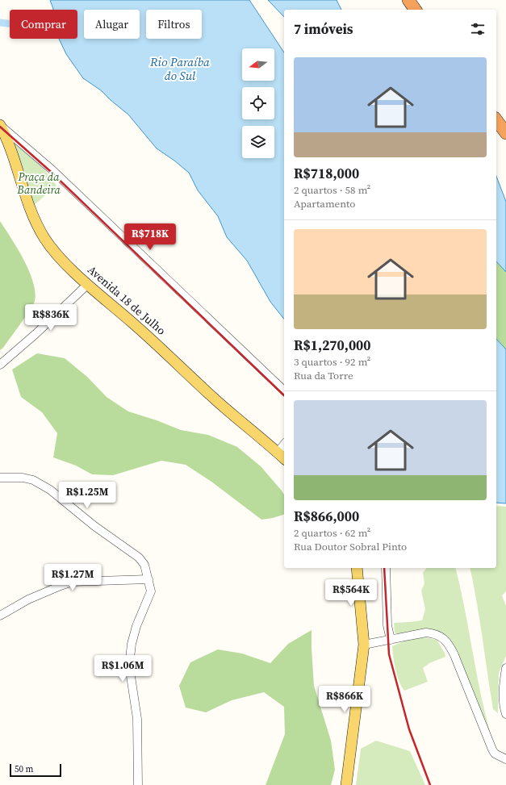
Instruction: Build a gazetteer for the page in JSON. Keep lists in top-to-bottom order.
{
  "streets": {
    "main road": ["Avenida 18 de Julho"]
  },
  "water": ["Rio Paraíba do Sul"],
  "parks": ["Praça da Bandeira"],
  "scale_bar": "50 m",
  "north": "left",
  "page": {
    "chip": ["Comprar", "Alugar", "Filtros"],
    "heading": "7 imóveis",
    "list": [
      {
        "name": "R$718,000",
        "note": "2 quartos · 58 m² · Apartamento"
      },
      {
        "name": "R$1,270,000",
        "note": "3 quartos · 92 m² · Rua da Torre"
      },
      {
        "name": "R$866,000",
        "note": "2 quartos · 62 m² · Rua Doutor Sobral Pinto"
      }
    ],
    "price": [
      "R$718K",
      "R$836K",
      "R$1.25M",
      "R$1.27M",
      "R$564K",
      "R$1.06M",
      "R$866K"
    ],
    "scale": "50 m"
  }
}
